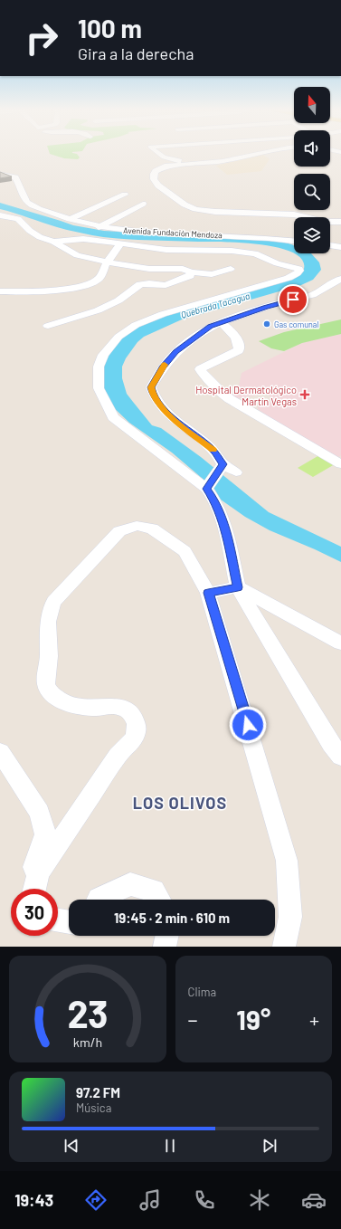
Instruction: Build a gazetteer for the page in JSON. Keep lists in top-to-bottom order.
{
  "streets": {
    "street": ["Avenida Fundación Mendoza"]
  },
  "districts": ["LOS OLIVOS"],
  "water": ["Quebrada Tacagua"],
  "places": {
    "other": ["Gas comunal"],
    "health": ["Hospital Dermatológico Martín Vegas"]
  },
  "north": "top",
  "page": {
    "turn": ["100 m", "Gira a la derecha"],
    "limit": "30",
    "trip": "19:45 · 2 min · 610 m",
    "tile": "Clima",
    "heat": ["−", "19°", "+"],
    "song": ["97.2 FM", "Música"],
    "tabs": "19:43",
    "gauge": ["23", "km/h"]
  }
}
